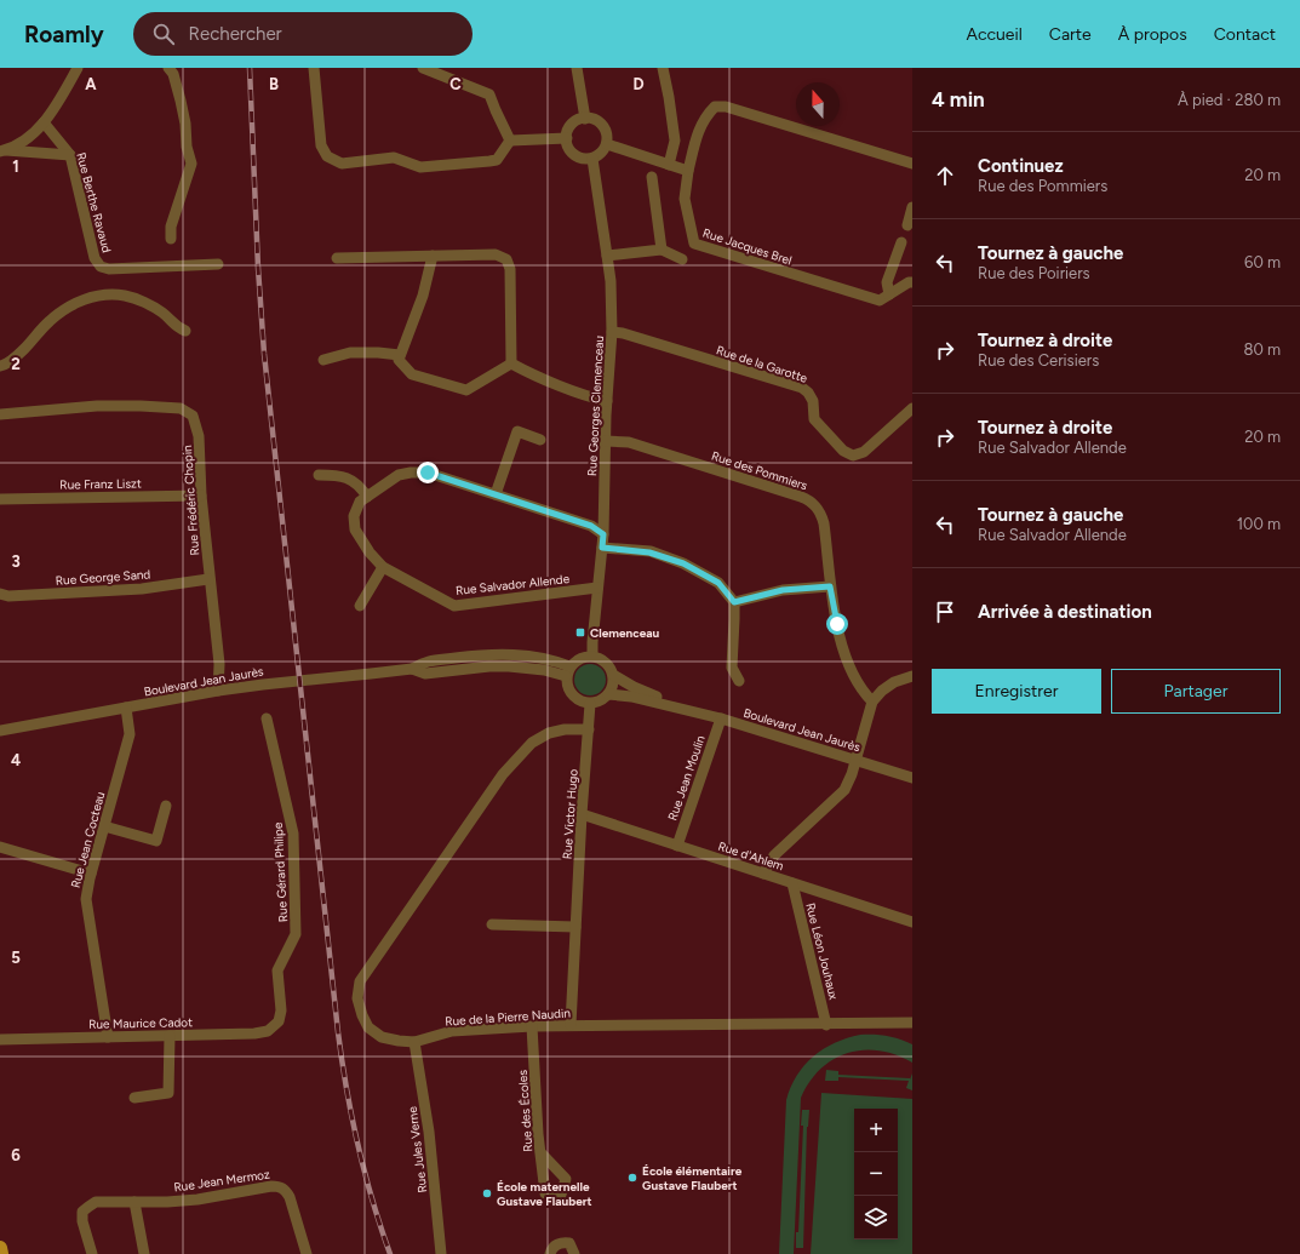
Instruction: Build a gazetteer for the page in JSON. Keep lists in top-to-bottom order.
{
  "streets": {
    "street": [
      "Rue Berthe Ravaud",
      "Rue Jacques Brel",
      "Rue de la Garotte",
      "Rue Georges Clemenceau",
      "Rue des Pommiers",
      "Rue Franz Liszt",
      "Rue Frédéric Chopin",
      "Rue George Sand",
      "Rue Salvador Allende",
      "Boulevard Jean Jaurès",
      "Rue Jean Moulin",
      "Rue Victor Hugo",
      "Rue Jean Cocteau",
      "Rue d'Ahlem",
      "Rue Gérard Philipe",
      "Rue Léon Jouhaux",
      "Rue de la Pierre Naudin",
      "Rue Maurice Cadot",
      "Rue des Écoles",
      "Rue Jules Verne",
      "Rue Jean Mermoz"
    ]
  },
  "crossings": [
    ["Rue de la Garotte", "Rue Georges Clemenceau"],
    ["Rue Georges Clemenceau", "Rue des Pommiers"],
    ["Rue Georges Clemenceau", "Rue Salvador Allende"],
    ["Rue Georges Clemenceau", "Boulevard Jean Jaurès"],
    ["Rue Georges Clemenceau", "Rue Victor Hugo"],
    ["Rue Franz Liszt", "Rue Frédéric Chopin"],
    ["Rue Frédéric Chopin", "Rue George Sand"],
    ["Rue Frédéric Chopin", "Boulevard Jean Jaurès"],
    ["Boulevard Jean Jaurès", "Rue Jean Moulin"],
    ["Boulevard Jean Jaurès", "Rue Victor Hugo"],
    ["Boulevard Jean Jaurès", "Rue Jean Cocteau"],
    ["Rue Jean Moulin", "Rue d'Ahlem"],
    ["Rue Victor Hugo", "Rue d'Ahlem"],
    ["Rue Victor Hugo", "Rue de la Pierre Naudin"],
    ["Rue Jean Cocteau", "Rue Maurice Cadot"],
    ["Rue d'Ahlem", "Rue Léon Jouhaux"],
    ["Rue Gérard Philipe", "Rue Maurice Cadot"],
    ["Rue Léon Jouhaux", "Rue de la Pierre Naudin"],
    ["Rue de la Pierre Naudin", "Rue des Écoles"],
    ["Rue de la Pierre Naudin", "Rue Jules Verne"]
  ],
  "places": {
    "transit": ["Clemenceau"],
    "other": ["École élémentaire Gustave Flaubert", "École maternelle Gustave Flaubert"]
  },
  "north": "top",
  "page": {
    "header": "Roamly",
    "search": "Rechercher",
    "nav": [
      "Accueil",
      "Carte",
      "À propos",
      "Contact"
    ],
    "heading": ["4 min", "À pied · 280 m"],
    "list": [
      ["Continuez", "Rue des Pommiers", "20 m"],
      ["Tournez à gauche", "Rue des Poiriers", "60 m"],
      ["Tournez à droite", "Rue des Cerisiers", "80 m"],
      ["Tournez à droite", "Rue Salvador Allende", "20 m"],
      ["Tournez à gauche", "Rue Salvador Allende", "100 m"],
      "Arrivée à destination"
    ],
    "buttons": ["Enregistrer", "Partager"],
    "map_buttons": ["+", "−"]
  },
  "grid": {
    "columns": [
      "A",
      "B",
      "C",
      "D"
    ],
    "rows": [
      "1",
      "2",
      "3",
      "4",
      "5",
      "6"
    ]
  }
}
